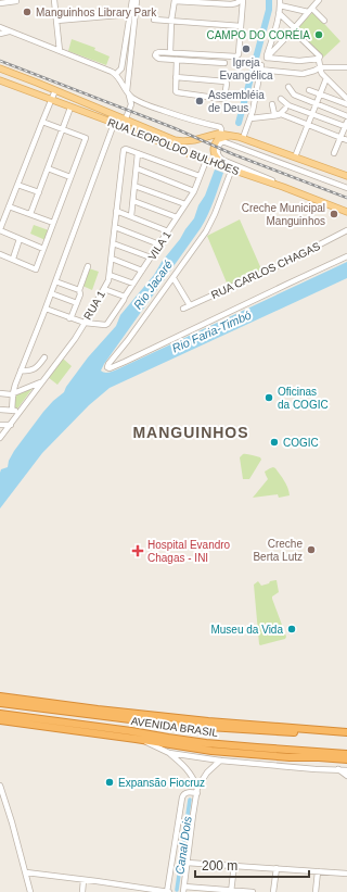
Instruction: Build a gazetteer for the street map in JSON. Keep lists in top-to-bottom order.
{
  "streets": {
    "highway": ["AVENIDA BRASIL"],
    "main road": ["RUA LEOPOLDO BULHÕES"],
    "street": ["VILA 1", "RUA CARLOS CHAGAS", "RUA 1"]
  },
  "crossings": [
    ["RUA LEOPOLDO BULHÕES", "VILA 1"],
    ["VILA 1", "RUA 1"]
  ],
  "districts": ["MANGUINHOS"],
  "water": ["Rio Jacaré", "Rio Faria-Timbó", "Canal Dois"],
  "places": {
    "other": [
      "Manguinhos Library Park",
      "CAMPO DO CORÉIA",
      "Igreja Evangélica",
      "Assembléia de Deus",
      "Creche Municipal Manguinhos",
      "Oficinas da COGIC",
      "COGIC",
      "Creche Berta Lutz",
      "Museu da Vida",
      "Expansão Fiocruz"
    ],
    "health": ["Hospital Evandro Chagas - INI"]
  },
  "scale_bar": "200 m"
}
